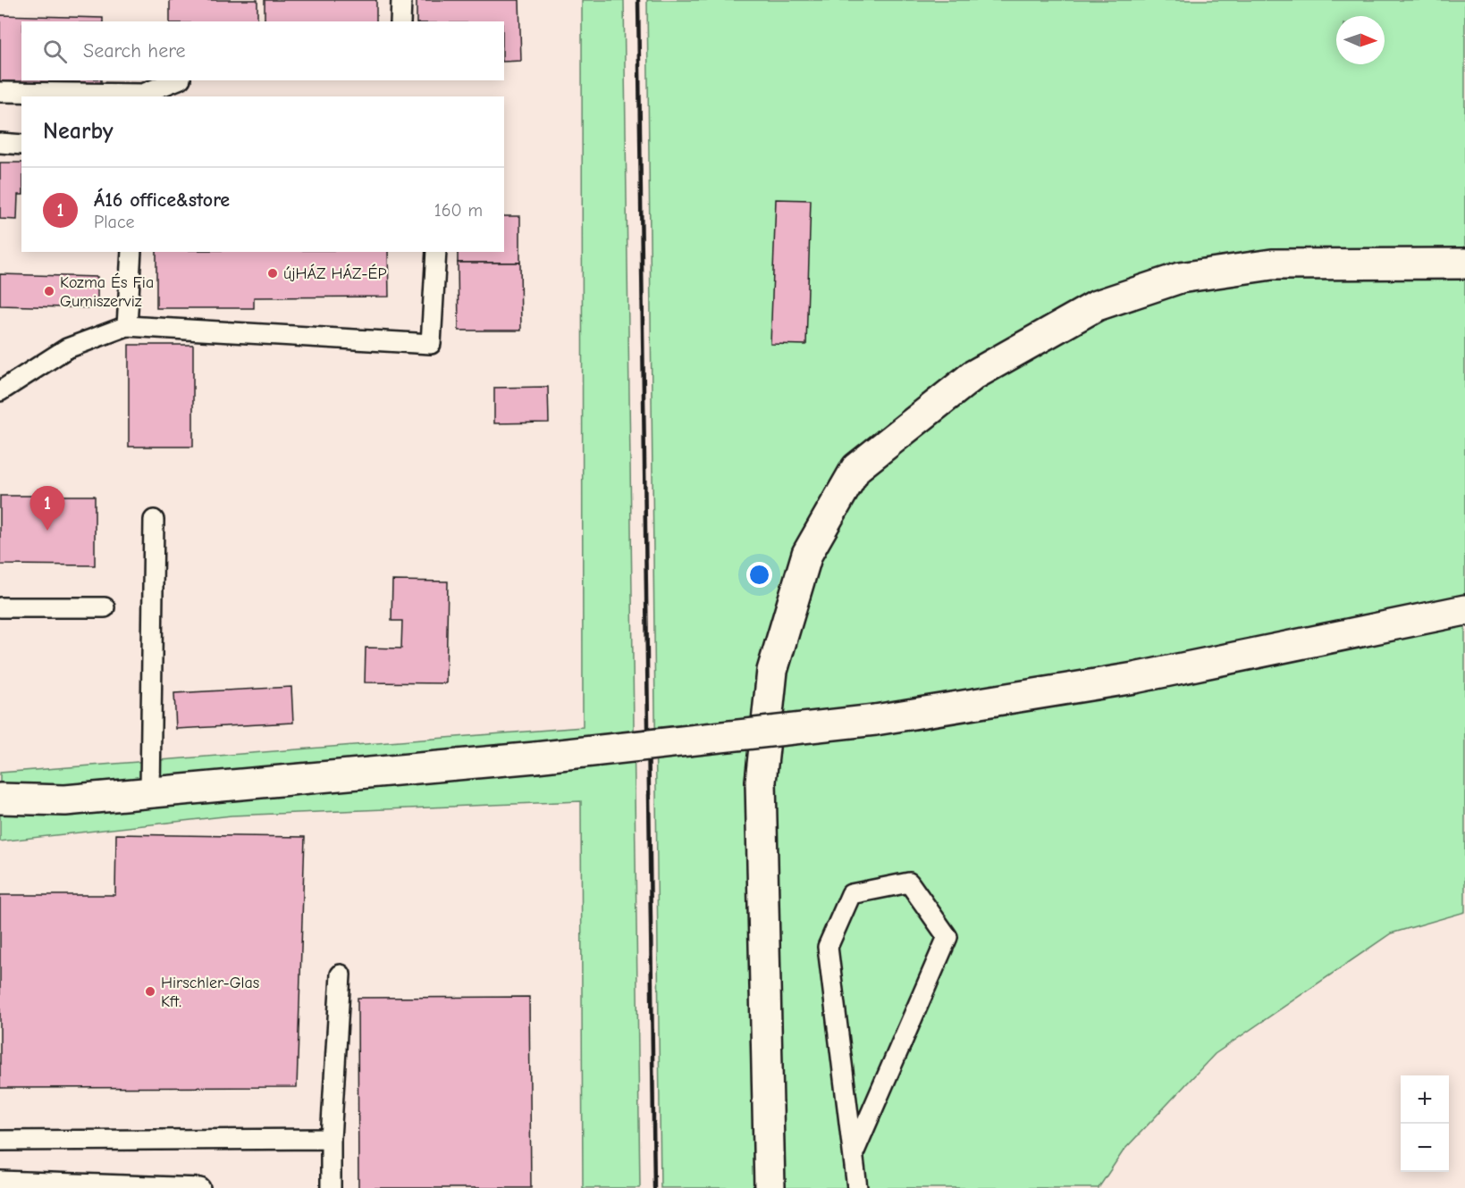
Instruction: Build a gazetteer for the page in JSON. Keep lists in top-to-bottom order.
{
  "places": ["újHÁZ HÁZ-ÉP", "Kozma És Fia Gumiszerviz", "Hirschler-Glas Kft."],
  "north": "right",
  "page": {
    "search": "Search here",
    "heading": "Nearby",
    "list": [
      {
        "mark": "1",
        "name": "Á16 office&store",
        "note": "Place",
        "value": "160 m"
      }
    ],
    "pins": "1",
    "map_buttons": ["+", "−"]
  }
}
